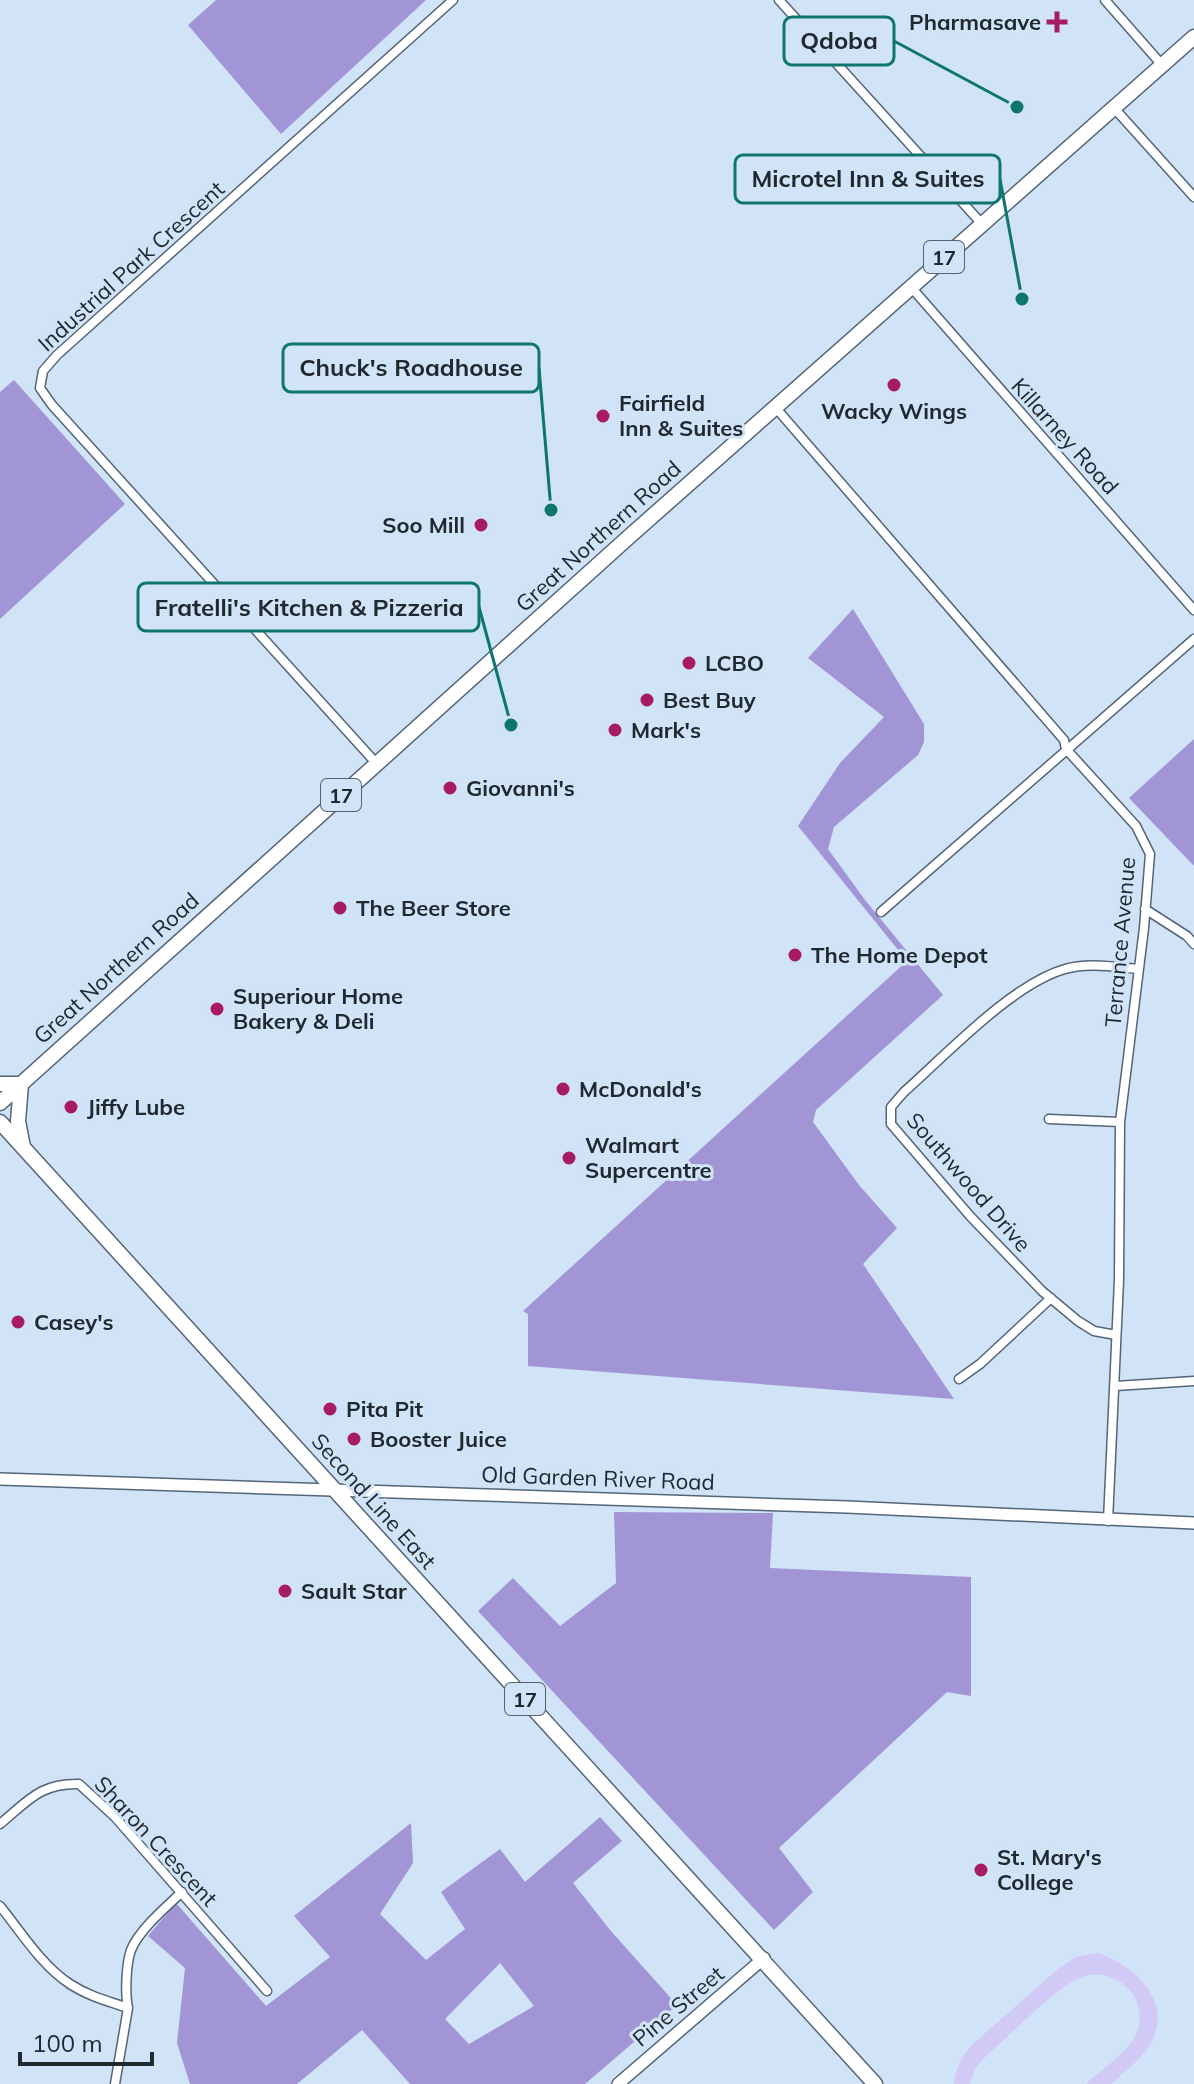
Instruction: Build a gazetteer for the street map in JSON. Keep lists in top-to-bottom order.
{
  "streets": {
    "highway": ["17", "Great Northern Road", "Second Line East"],
    "main road": ["Old Garden River Road", "Pine Street"],
    "street": [
      "Industrial Park Crescent",
      "Killarney Road",
      "Terrance Avenue",
      "Southwood Drive",
      "Sharon Crescent"
    ]
  },
  "crossings": [
    ["Industrial Park Crescent", "Great Northern Road"],
    ["Killarney Road", "Great Northern Road"],
    ["Great Northern Road", "Terrance Avenue"],
    ["Terrance Avenue", "Southwood Drive"],
    ["Terrance Avenue", "Old Garden River Road"],
    ["Old Garden River Road", "Second Line East"],
    ["Second Line East", "Pine Street"]
  ],
  "places": {
    "health": ["Pharmasave"],
    "other": [
      "Qdoba",
      "Microtel Inn & Suites",
      "Wacky Wings",
      "Fairfield Inn & Suites",
      "Chuck's Roadhouse",
      "Soo Mill",
      "LCBO",
      "Best Buy",
      "Fratelli's Kitchen & Pizzeria",
      "Mark's",
      "Giovanni's",
      "The Beer Store",
      "The Home Depot",
      "Superiour Home Bakery & Deli",
      "McDonald's",
      "Jiffy Lube",
      "Walmart Supercentre",
      "Casey's",
      "Pita Pit",
      "Booster Juice",
      "Sault Star",
      "St. Mary's College"
    ]
  },
  "scale_bar": "100 m"
}
